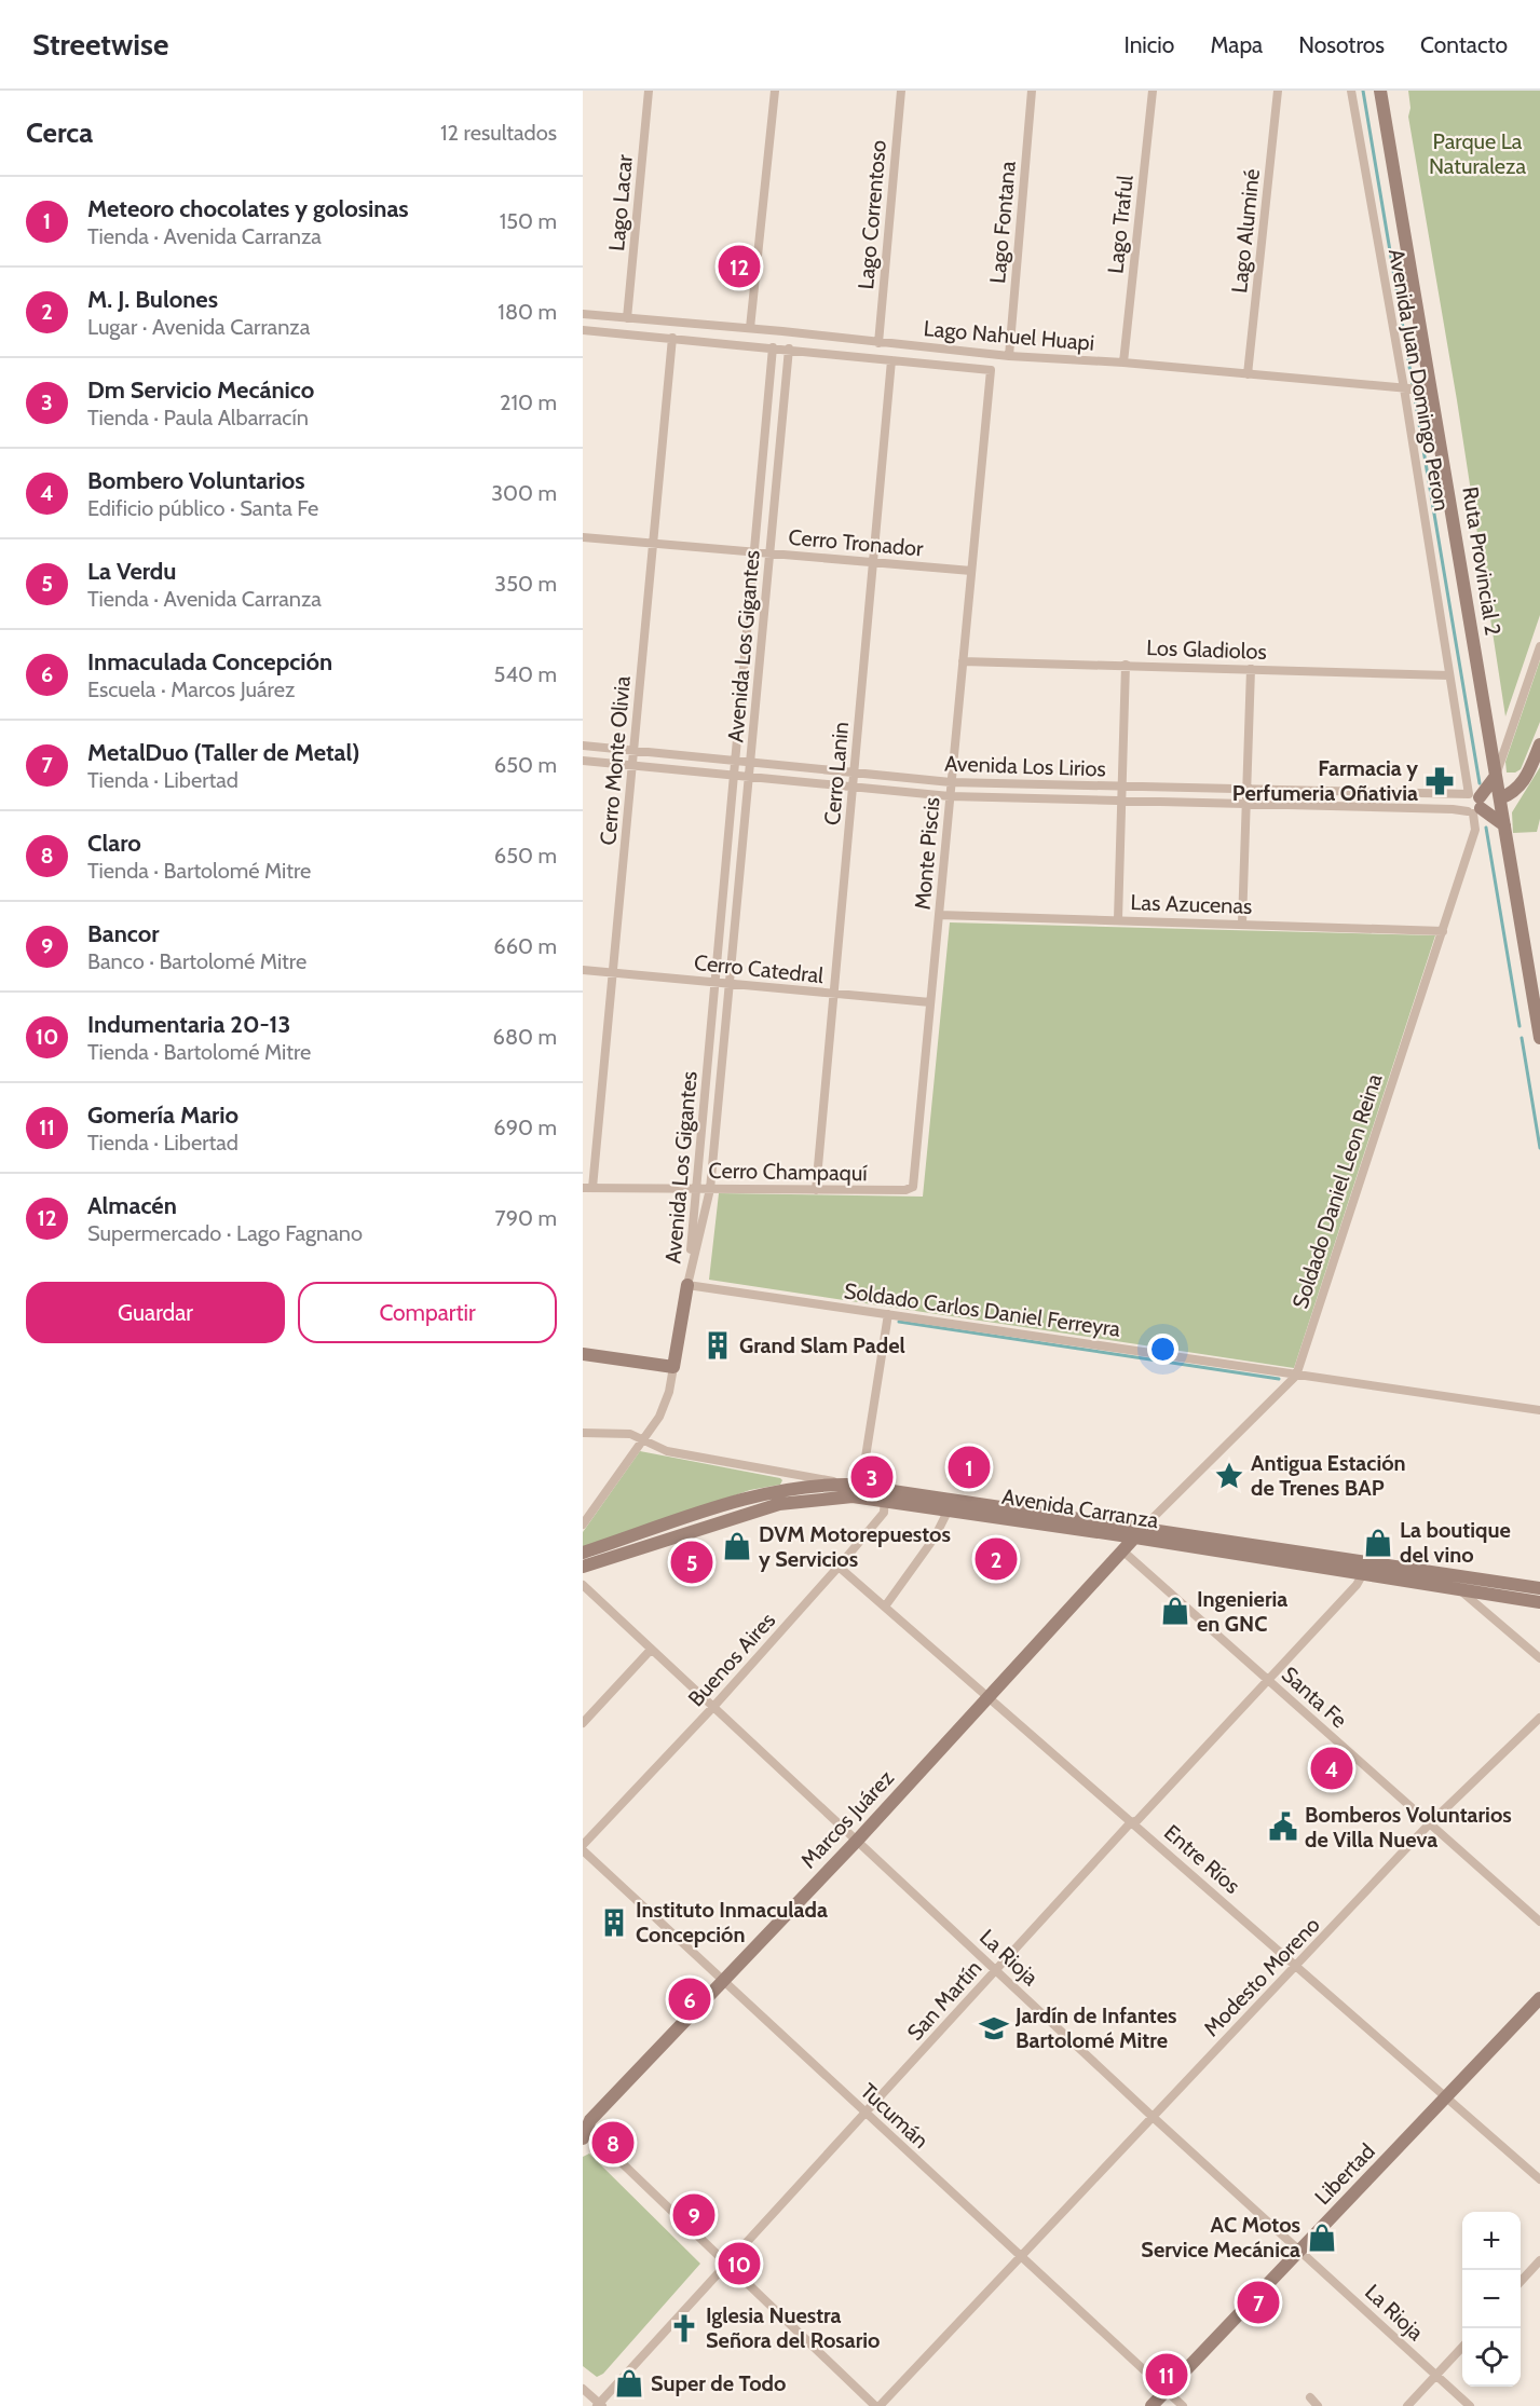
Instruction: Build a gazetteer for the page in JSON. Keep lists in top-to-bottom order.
{
  "streets": {
    "main road": [
      "Ruta Provincial 2",
      "Avenida Carranza",
      "Marcos Juárez",
      "Libertad"
    ],
    "street": [
      "Lago Lacar",
      "Lago Correntoso",
      "Lago Fontana",
      "Lago Traful",
      "Lago Aluminé",
      "Lago Nahuel Huapi",
      "Avenida Juan Domingo Peron",
      "Cerro Tronador",
      "Avenida Los Gigantes",
      "Los Gladiolos",
      "Cerro Monte Olivia",
      "Avenida Los Lirios",
      "Cerro Lanin",
      "Monte Piscis",
      "Las Azucenas",
      "Cerro Catedral",
      "Cerro Champaquí",
      "Soldado Daniel Leon Reina",
      "Soldado Carlos Daniel Ferreyra",
      "Buenos Aires",
      "Santa Fe",
      "Entre Ríos",
      "La Rioja",
      "Modesto Moreno",
      "San Martín",
      "Tucumán"
    ]
  },
  "crossings": [
    ["Lago Lacar", "Lago Nahuel Huapi"],
    ["Lago Correntoso", "Lago Nahuel Huapi"],
    ["Lago Fontana", "Lago Nahuel Huapi"],
    ["Lago Traful", "Lago Nahuel Huapi"],
    ["Lago Aluminé", "Lago Nahuel Huapi"],
    ["Lago Nahuel Huapi", "Avenida Juan Domingo Peron"],
    ["Lago Nahuel Huapi", "Ruta Provincial 2"],
    ["Lago Nahuel Huapi", "Avenida Los Gigantes"],
    ["Lago Nahuel Huapi", "Cerro Monte Olivia"],
    ["Lago Nahuel Huapi", "Cerro Lanin"],
    ["Lago Nahuel Huapi", "Monte Piscis"],
    ["Avenida Juan Domingo Peron", "Los Gladiolos"],
    ["Avenida Juan Domingo Peron", "Avenida Los Lirios"],
    ["Avenida Juan Domingo Peron", "Soldado Daniel Leon Reina"],
    ["Cerro Tronador", "Avenida Los Gigantes"],
    ["Cerro Tronador", "Cerro Monte Olivia"],
    ["Cerro Tronador", "Cerro Lanin"],
    ["Cerro Tronador", "Monte Piscis"],
    ["Avenida Los Gigantes", "Avenida Los Lirios"],
    ["Avenida Los Gigantes", "Cerro Catedral"],
    ["Avenida Los Gigantes", "Cerro Champaquí"],
    ["Avenida Los Gigantes", "Soldado Carlos Daniel Ferreyra"],
    ["Los Gladiolos", "Monte Piscis"],
    ["Cerro Monte Olivia", "Avenida Los Lirios"],
    ["Cerro Monte Olivia", "Cerro Catedral"],
    ["Cerro Monte Olivia", "Cerro Champaquí"],
    ["Avenida Los Lirios", "Cerro Lanin"],
    ["Avenida Los Lirios", "Monte Piscis"],
    ["Avenida Los Lirios", "Soldado Daniel Leon Reina"],
    ["Cerro Lanin", "Cerro Catedral"],
    ["Cerro Lanin", "Cerro Champaquí"],
    ["Monte Piscis", "Las Azucenas"],
    ["Monte Piscis", "Cerro Catedral"],
    ["Monte Piscis", "Cerro Champaquí"],
    ["Las Azucenas", "Soldado Daniel Leon Reina"],
    ["Soldado Daniel Leon Reina", "Soldado Carlos Daniel Ferreyra"],
    ["Soldado Daniel Leon Reina", "Avenida Carranza"],
    ["Soldado Daniel Leon Reina", "Marcos Juárez"],
    ["Avenida Carranza", "Buenos Aires"],
    ["Avenida Carranza", "Marcos Juárez"],
    ["Avenida Carranza", "San Martín"],
    ["Buenos Aires", "Entre Ríos"],
    ["Buenos Aires", "La Rioja"],
    ["Santa Fe", "Marcos Juárez"],
    ["Santa Fe", "Modesto Moreno"],
    ["Santa Fe", "San Martín"],
    ["Marcos Juárez", "Entre Ríos"],
    ["Marcos Juárez", "La Rioja"],
    ["Marcos Juárez", "Tucumán"],
    ["Entre Ríos", "Modesto Moreno"],
    ["Entre Ríos", "San Martín"],
    ["Entre Ríos", "Libertad"],
    ["La Rioja", "Modesto Moreno"],
    ["La Rioja", "San Martín"],
    ["La Rioja", "Libertad"],
    ["Modesto Moreno", "Tucumán"],
    ["San Martín", "Tucumán"],
    ["Tucumán", "Libertad"]
  ],
  "parks": ["Parque La Naturaleza"],
  "places": {
    "pharmacy": ["Farmacia y Perfumeria Oñativia"],
    "building": ["Grand Slam Padel", "Instituto Inmaculada Concepción"],
    "place": ["Antigua Estación de Trenes BAP"],
    "shop": [
      "La boutique del vino",
      "DVM Motorepuestos y Servicios",
      "Ingenieria en GNC",
      "AC Motos Service Mecánica",
      "Super de Todo"
    ],
    "public building": ["Bomberos Voluntarios de Villa Nueva"],
    "school or university": ["Jardín de Infantes Bartolomé Mitre"],
    "church": ["Iglesia Nuestra Señora del Rosario"]
  },
  "page": {
    "header": "Streetwise",
    "nav": [
      "Inicio",
      "Mapa",
      "Nosotros",
      "Contacto"
    ],
    "heading": ["Cerca", "12 resultados"],
    "list": [
      {
        "mark": "1",
        "name": "Meteoro chocolates y golosinas",
        "note": "Tienda · Avenida Carranza",
        "value": "150 m"
      },
      {
        "mark": "2",
        "name": "M. J. Bulones",
        "note": "Lugar · Avenida Carranza",
        "value": "180 m"
      },
      {
        "mark": "3",
        "name": "Dm Servicio Mecánico",
        "note": "Tienda · Paula Albarracín",
        "value": "210 m"
      },
      {
        "mark": "4",
        "name": "Bombero Voluntarios",
        "note": "Edificio público · Santa Fe",
        "value": "300 m"
      },
      {
        "mark": "5",
        "name": "La Verdu",
        "note": "Tienda · Avenida Carranza",
        "value": "350 m"
      },
      {
        "mark": "6",
        "name": "Inmaculada Concepción",
        "note": "Escuela · Marcos Juárez",
        "value": "540 m"
      },
      {
        "mark": "7",
        "name": "MetalDuo (Taller de Metal)",
        "note": "Tienda · Libertad",
        "value": "650 m"
      },
      {
        "mark": "8",
        "name": "Claro",
        "note": "Tienda · Bartolomé Mitre",
        "value": "650 m"
      },
      {
        "mark": "9",
        "name": "Bancor",
        "note": "Banco · Bartolomé Mitre",
        "value": "660 m"
      },
      {
        "mark": "10",
        "name": "Indumentaria 20-13",
        "note": "Tienda · Bartolomé Mitre",
        "value": "680 m"
      },
      {
        "mark": "11",
        "name": "Gomería Mario",
        "note": "Tienda · Libertad",
        "value": "690 m"
      },
      {
        "mark": "12",
        "name": "Almacén",
        "note": "Supermercado · Lago Fagnano",
        "value": "790 m"
      }
    ],
    "pins": [
      "12",
      "1",
      "3",
      "2",
      "5",
      "4",
      "6",
      "8",
      "9",
      "10",
      "7",
      "11"
    ],
    "buttons": ["Guardar", "Compartir"],
    "map_buttons": ["+", "−"]
  }
}
